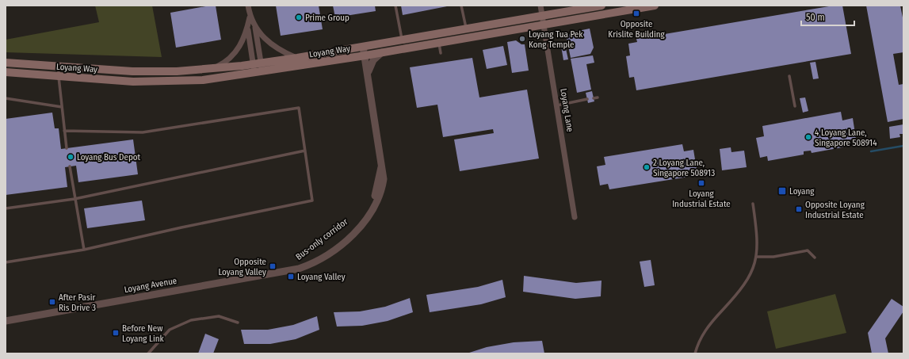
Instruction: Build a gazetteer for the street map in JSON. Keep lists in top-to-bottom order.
{
  "streets": {
    "main road": ["Loyang Way"],
    "street": ["Loyang Lane", "Bus-only corridor", "Loyang Avenue"]
  },
  "crossings": [
    ["Loyang Way", "Loyang Lane"],
    ["Loyang Way", "Bus-only corridor"],
    ["Bus-only corridor", "Loyang Avenue"]
  ],
  "places": {
    "transit": [
      "Opposite Krislite Building",
      "Loyang Industrial Estate",
      "Loyang",
      "Opposite Loyang Industrial Estate",
      "Opposite Loyang Valley",
      "Loyang Valley",
      "After Pasir Ris Drive 3",
      "Before New Loyang Link"
    ],
    "other": [
      "Prime Group",
      "Loyang Tua Pek Kong Temple",
      "4 Loyang Lane, Singapore 508914",
      "Loyang Bus Depot",
      "2 Loyang Lane, Singapore 508913"
    ]
  },
  "scale_bar": "50 m"
}
